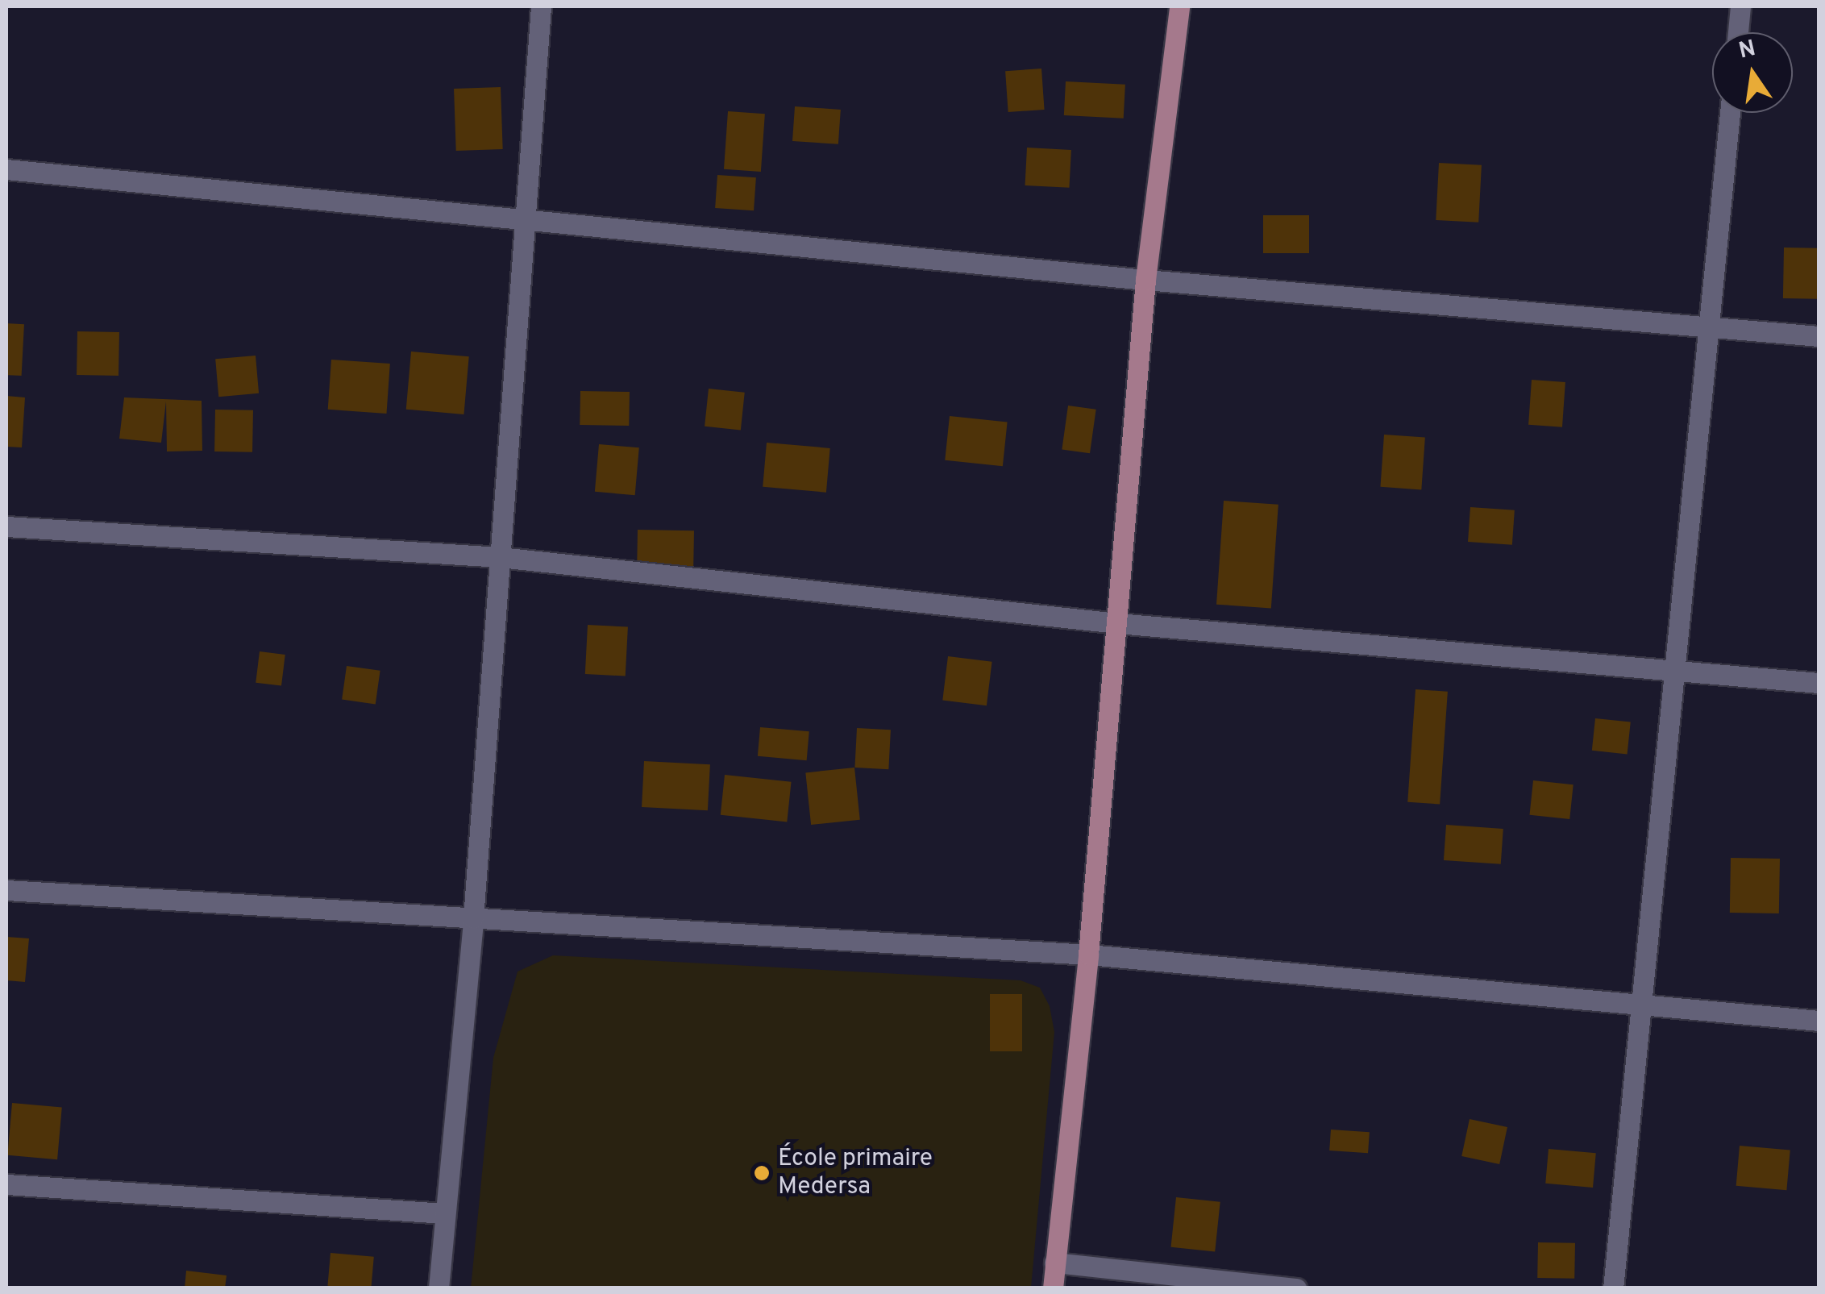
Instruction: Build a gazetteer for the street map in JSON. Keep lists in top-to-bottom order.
{
  "places": ["École primaire Medersa"],
  "north": "top"
}
